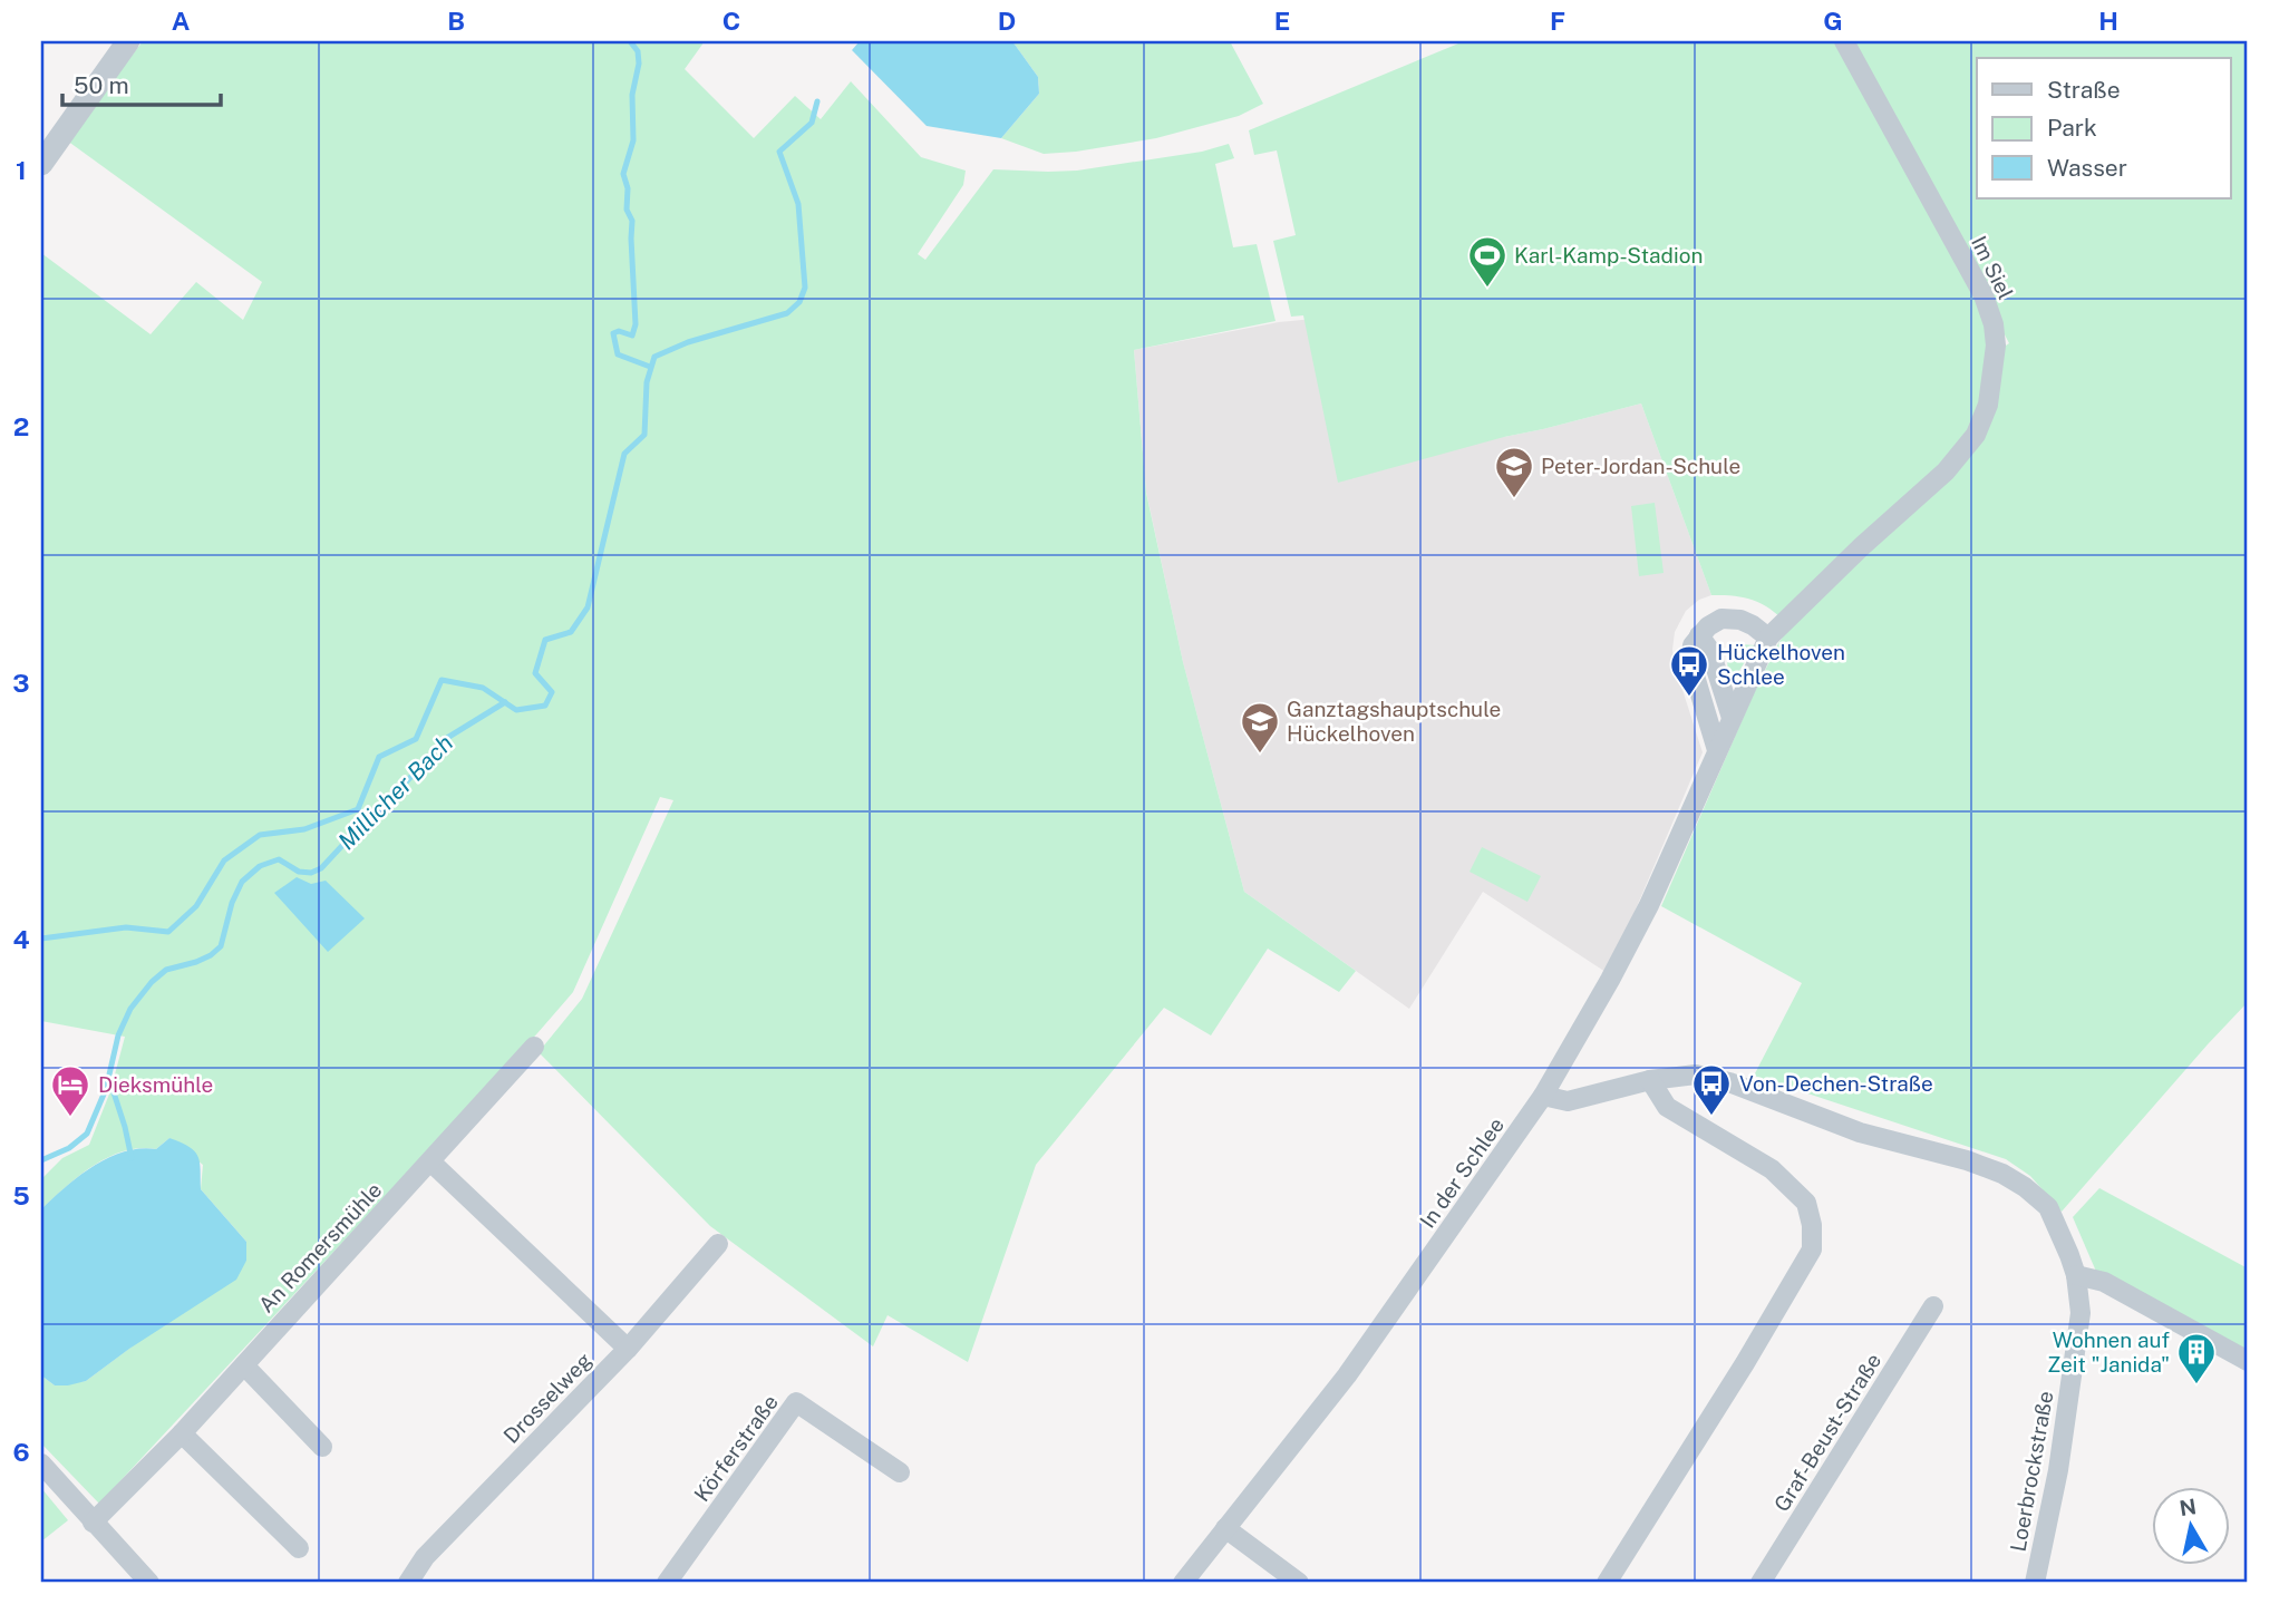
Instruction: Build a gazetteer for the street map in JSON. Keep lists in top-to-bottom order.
{
  "streets": {
    "street": [
      "Im Siel",
      "In der Schlee",
      "An Romersmühle",
      "Drosselweg",
      "Graf-Beust-Straße",
      "Körferstraße",
      "Loerbrockstraße"
    ]
  },
  "crossings": [
    ["Im Siel", "In der Schlee"],
    ["In der Schlee", "Loerbrockstraße"]
  ],
  "water": ["Millicher Bach"],
  "places": {
    "sports": ["Karl-Kamp-Stadion"],
    "school or university": ["Peter-Jordan-Schule", "Ganztagshauptschule Hückelhoven"],
    "bus stop": ["Hückelhoven Schlee", "Von-Dechen-Straße"],
    "hotel": ["Dieksmühle"],
    "building": ["Wohnen auf Zeit \"Janida\""]
  },
  "legend": ["Straße", "Park", "Wasser"],
  "scale_bar": "50 m",
  "north": "top",
  "grid": {
    "columns": [
      "A",
      "B",
      "C",
      "D",
      "E",
      "F",
      "G",
      "H"
    ],
    "rows": [
      "1",
      "2",
      "3",
      "4",
      "5",
      "6"
    ]
  }
}
